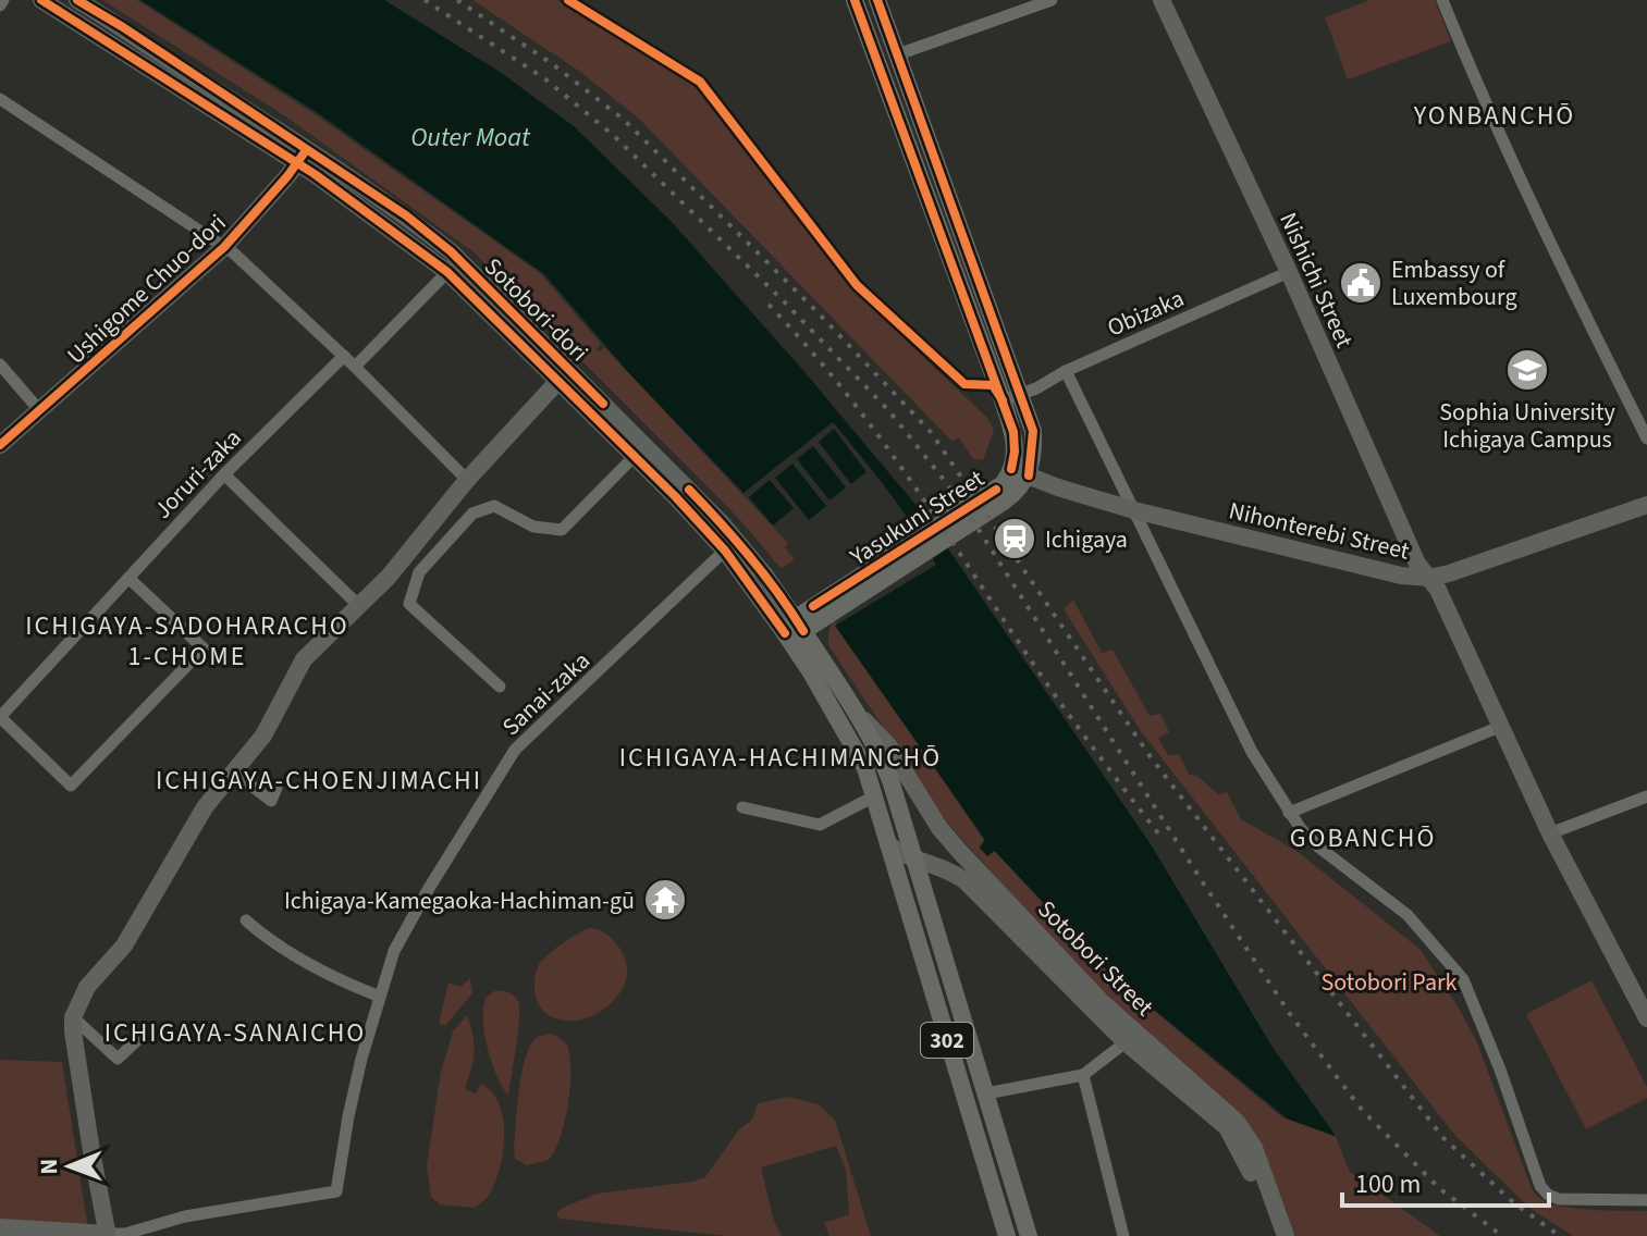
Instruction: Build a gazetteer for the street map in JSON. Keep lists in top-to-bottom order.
{
  "streets": {
    "main road": ["Yasukuni Street", "302"],
    "street": [
      "Nishichi Street",
      "Ushigome Chuo-dori",
      "Sotobori-dori",
      "Obizaka",
      "Joruri-zaka",
      "Nihonterebi Street",
      "Sanai-zaka",
      "Sotobori Street"
    ]
  },
  "crossings": [
    ["Nishichi Street", "Obizaka"],
    ["Nishichi Street", "Nihonterebi Street"],
    ["Ushigome Chuo-dori", "Sotobori-dori"],
    ["Sotobori-dori", "Yasukuni Street"],
    ["Sotobori-dori", "Sanai-zaka"],
    ["Sotobori-dori", "302"],
    ["Yasukuni Street", "Nihonterebi Street"],
    ["Yasukuni Street", "302"],
    ["Sotobori Street", "302"]
  ],
  "districts": [
    "YONBANCHŌ",
    "ICHIGAYA-SADOHARACHO 1-CHOME",
    "ICHIGAYA-HACHIMANCHŌ",
    "ICHIGAYA-CHOENJIMACHI",
    "GOBANCHŌ",
    "ICHIGAYA-SANAICHO"
  ],
  "water": ["Outer Moat"],
  "parks": ["Sotobori Park"],
  "places": {
    "public building": ["Embassy of Luxembourg"],
    "school or university": ["Sophia University Ichigaya Campus"],
    "station": ["Ichigaya"],
    "temple": ["Ichigaya-Kamegaoka-Hachiman-gū"]
  },
  "scale_bar": "100 m",
  "north": "left"
}
